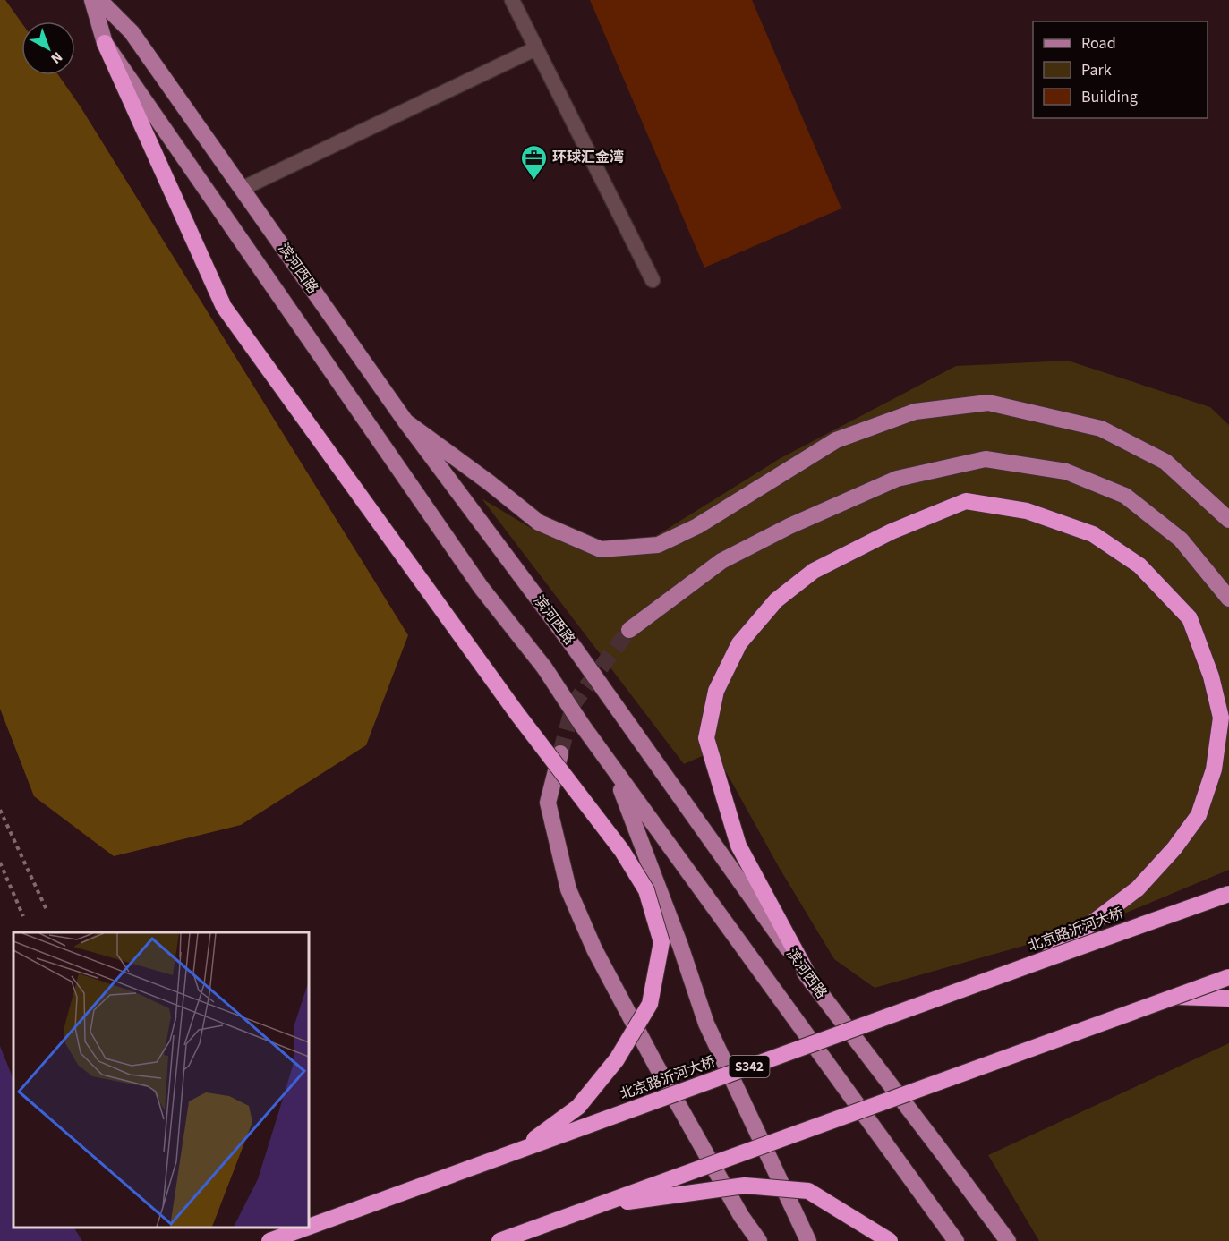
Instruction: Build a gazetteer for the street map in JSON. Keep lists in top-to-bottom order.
{
  "streets": {
    "highway": ["北京路沂河大桥", "S342"],
    "main road": ["滨河西路"]
  },
  "places": {
    "office": ["环球汇金湾"]
  },
  "legend": ["Road", "Park", "Building"],
  "north": "bottom right"
}
